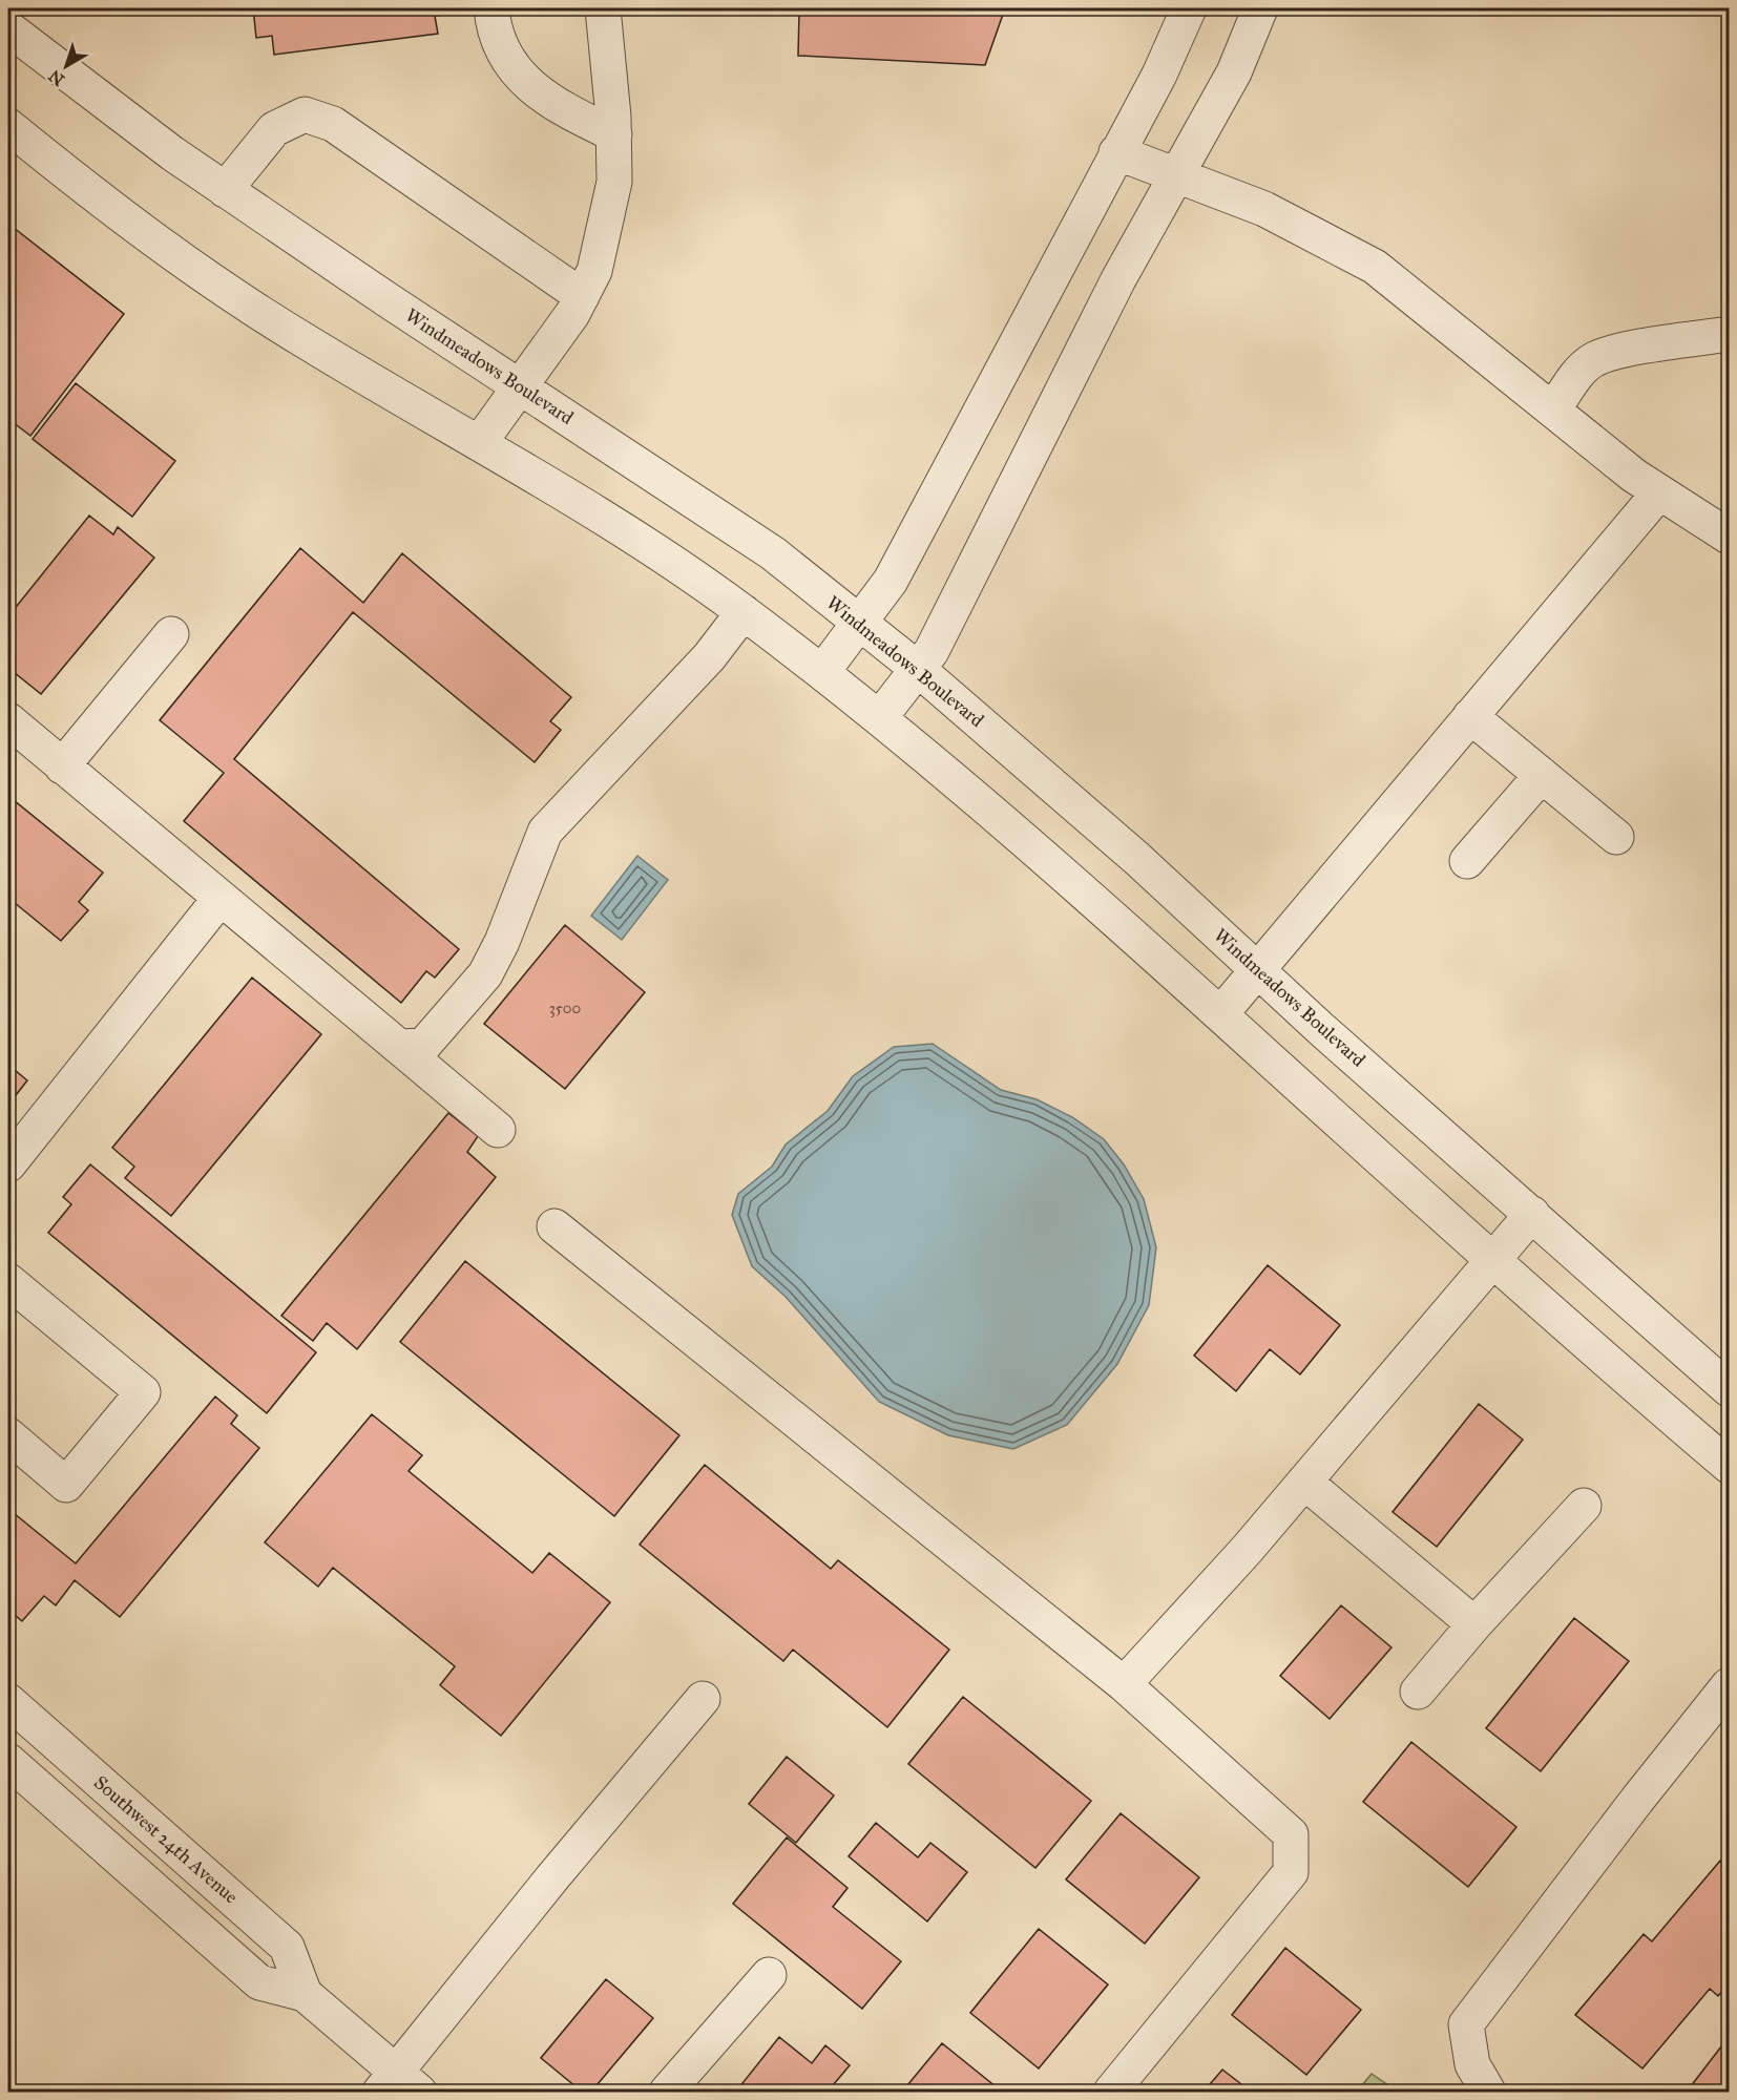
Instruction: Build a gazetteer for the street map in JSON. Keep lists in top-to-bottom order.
{
  "streets": {
    "street": ["Windmeadows Boulevard", "Southwest 24th Avenue"]
  },
  "house_numbers": ["3500"],
  "north": "bottom left"
}
